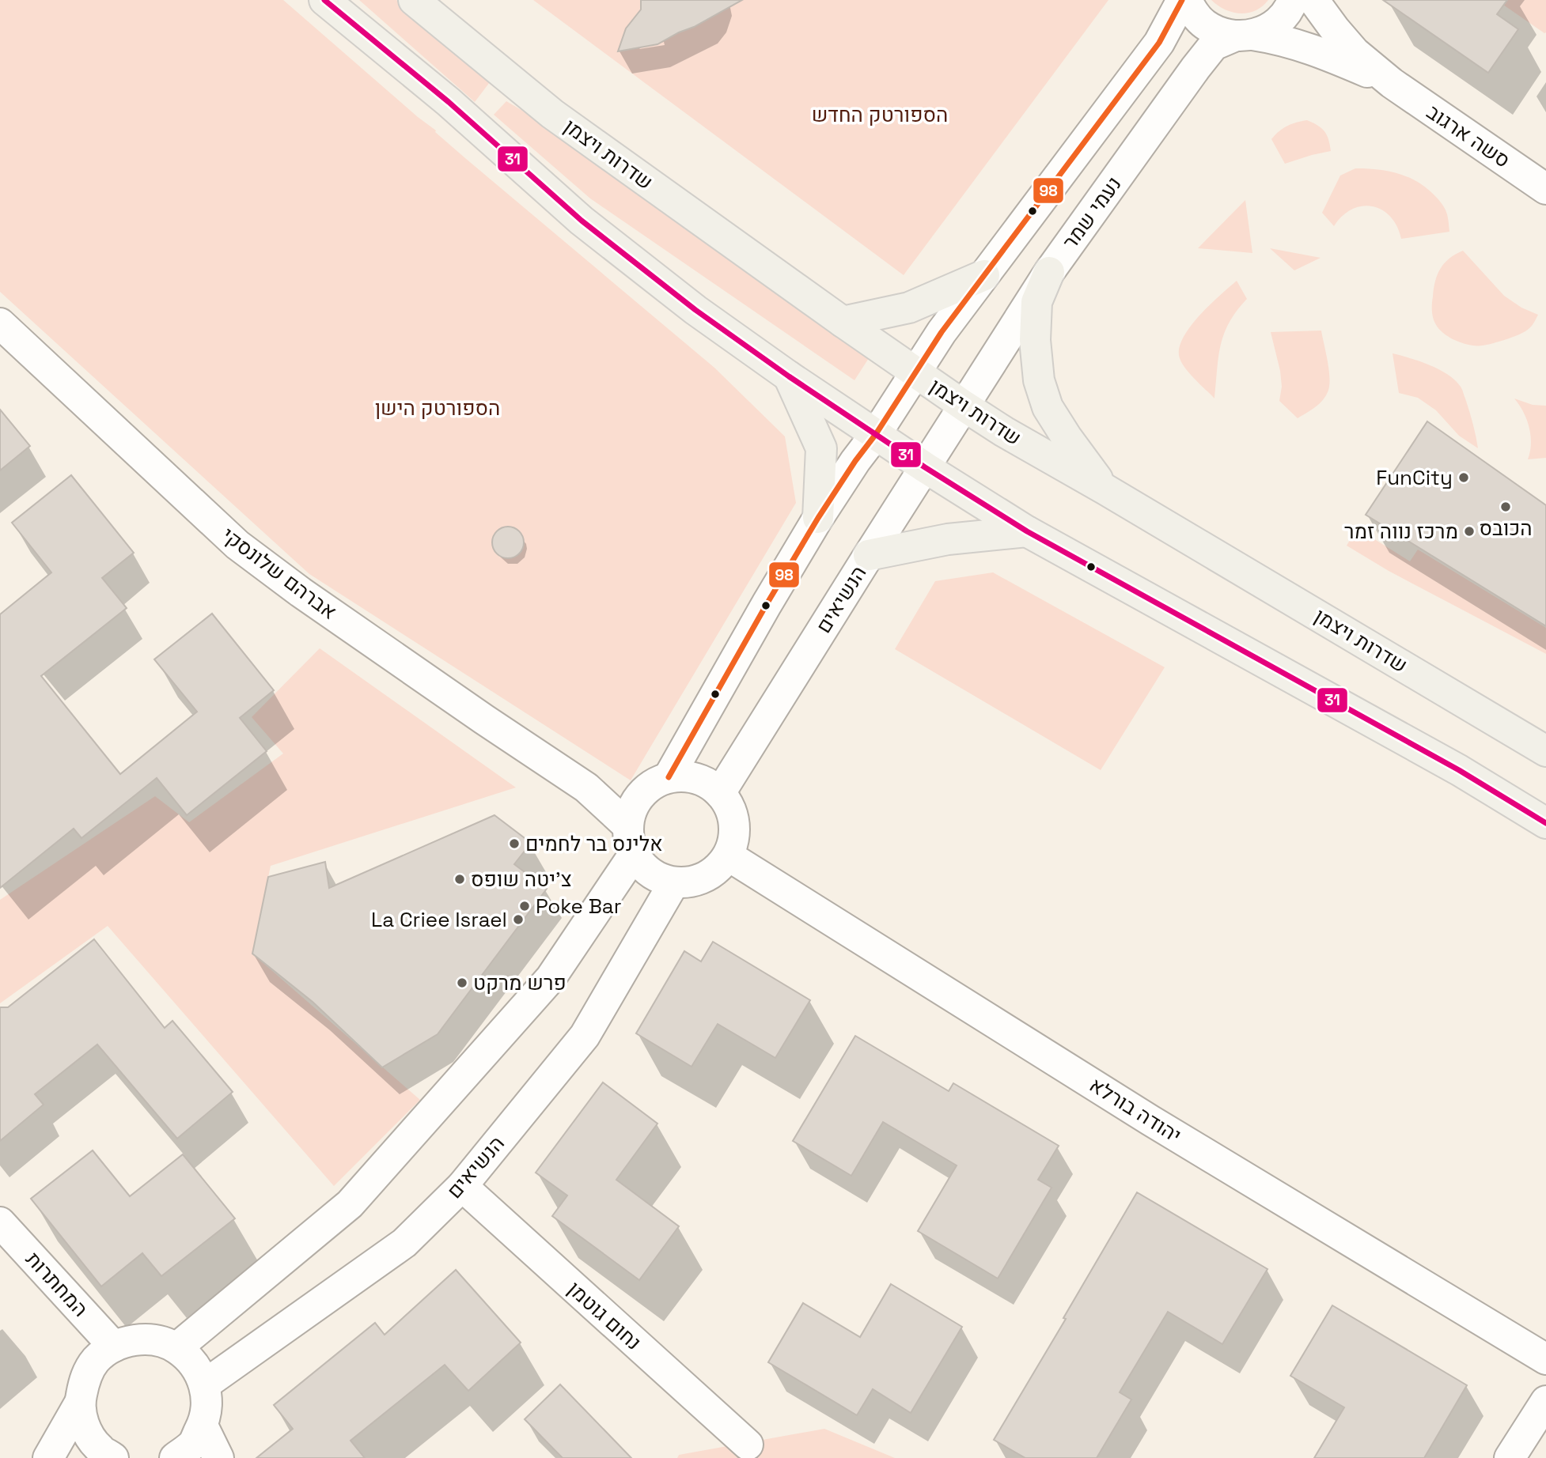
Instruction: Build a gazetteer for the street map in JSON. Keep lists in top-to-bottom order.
{
  "streets": {
    "main road": ["שדרות ויצמן"],
    "street": [
      "סשה ארגוב",
      "נעמי שמר",
      "אברהם שלונסקי",
      "הנשיאים",
      "יהודה בורלא",
      "המחתרות",
      "נחום גוטמן"
    ]
  },
  "crossings": [
    ["סשה ארגוב", "נעמי שמר"],
    ["שדרות ויצמן", "נעמי שמר"],
    ["שדרות ויצמן", "הנשיאים"],
    ["נעמי שמר", "הנשיאים"],
    ["אברהם שלונסקי", "הנשיאים"],
    ["אברהם שלונסקי", "יהודה בורלא"],
    ["הנשיאים", "יהודה בורלא"],
    ["הנשיאים", "נחום גוטמן"]
  ],
  "parks": ["הספורטק החדש", "הספורטק הישן"],
  "places": [
    "FunCity",
    "הכובס",
    "מרכז נווה זמר",
    "אלינס בר לחמים",
    "צ'יטה שופס",
    "Poke Bar",
    "La Criee Israel",
    "פרש מרקט"
  ],
  "lines": ["transit line 98", "transit line 31"]
}
